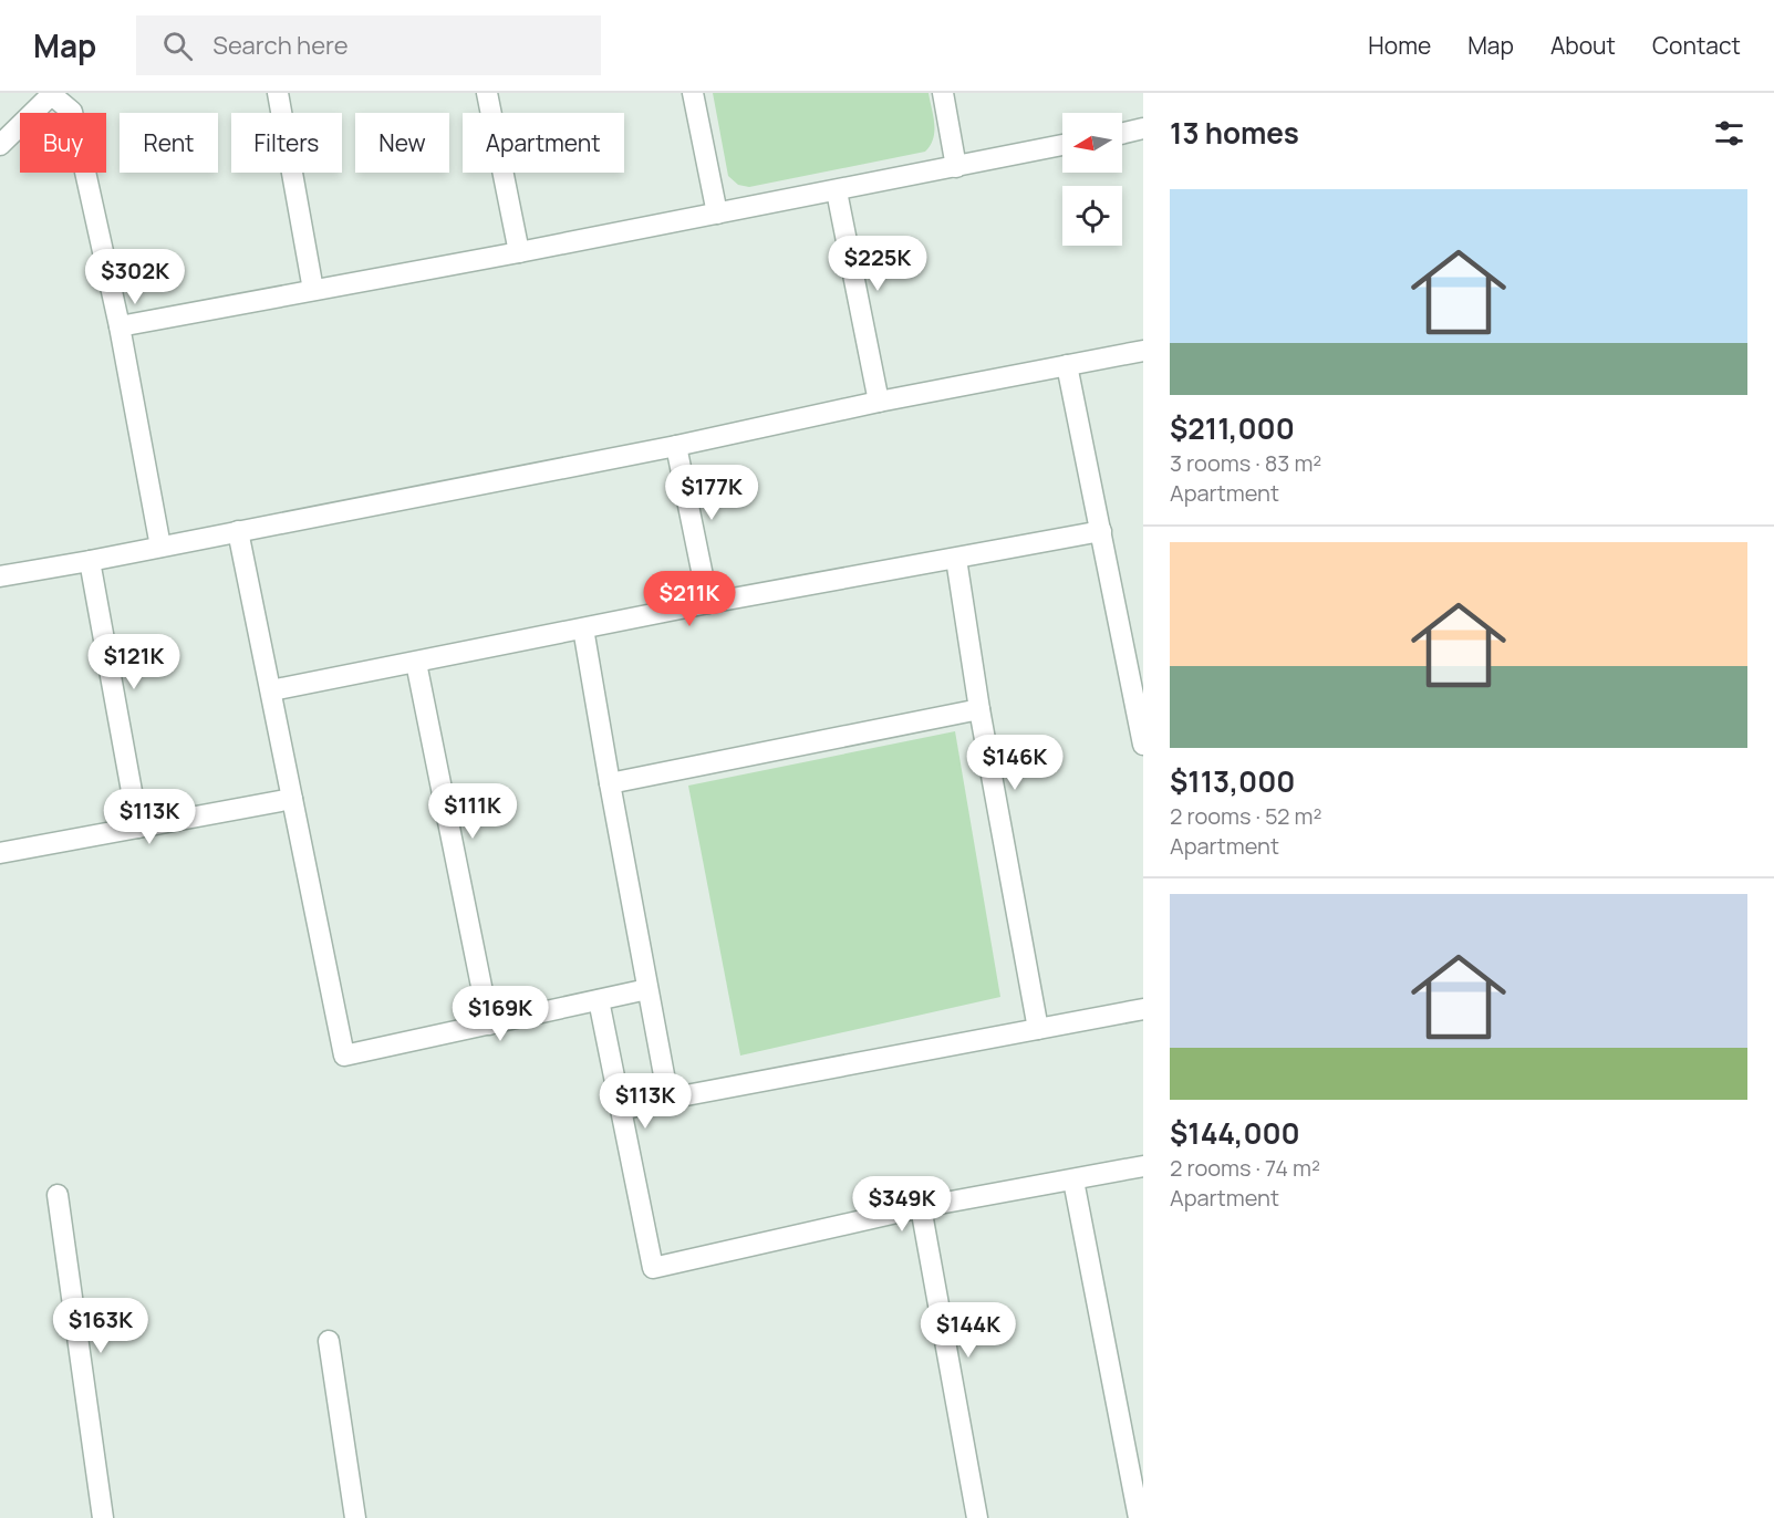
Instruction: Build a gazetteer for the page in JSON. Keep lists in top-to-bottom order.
{
  "north": "left",
  "page": {
    "header": "Map",
    "search": "Search here",
    "nav": [
      "Home",
      "Map",
      "About",
      "Contact"
    ],
    "heading": "13 homes",
    "chip": [
      "Buy",
      "Rent",
      "Filters",
      "New",
      "Apartment"
    ],
    "list": [
      {
        "name": "$211,000",
        "note": "3 rooms · 83 m² · Apartment"
      },
      {
        "name": "$113,000",
        "note": "2 rooms · 52 m² · Apartment"
      },
      {
        "name": "$144,000",
        "note": "2 rooms · 74 m² · Apartment"
      }
    ],
    "price": [
      "$225K",
      "$302K",
      "$177K",
      "$211K",
      "$121K",
      "$146K",
      "$111K",
      "$113K",
      "$169K",
      "$113K",
      "$349K",
      "$163K",
      "$144K"
    ]
  }
}
